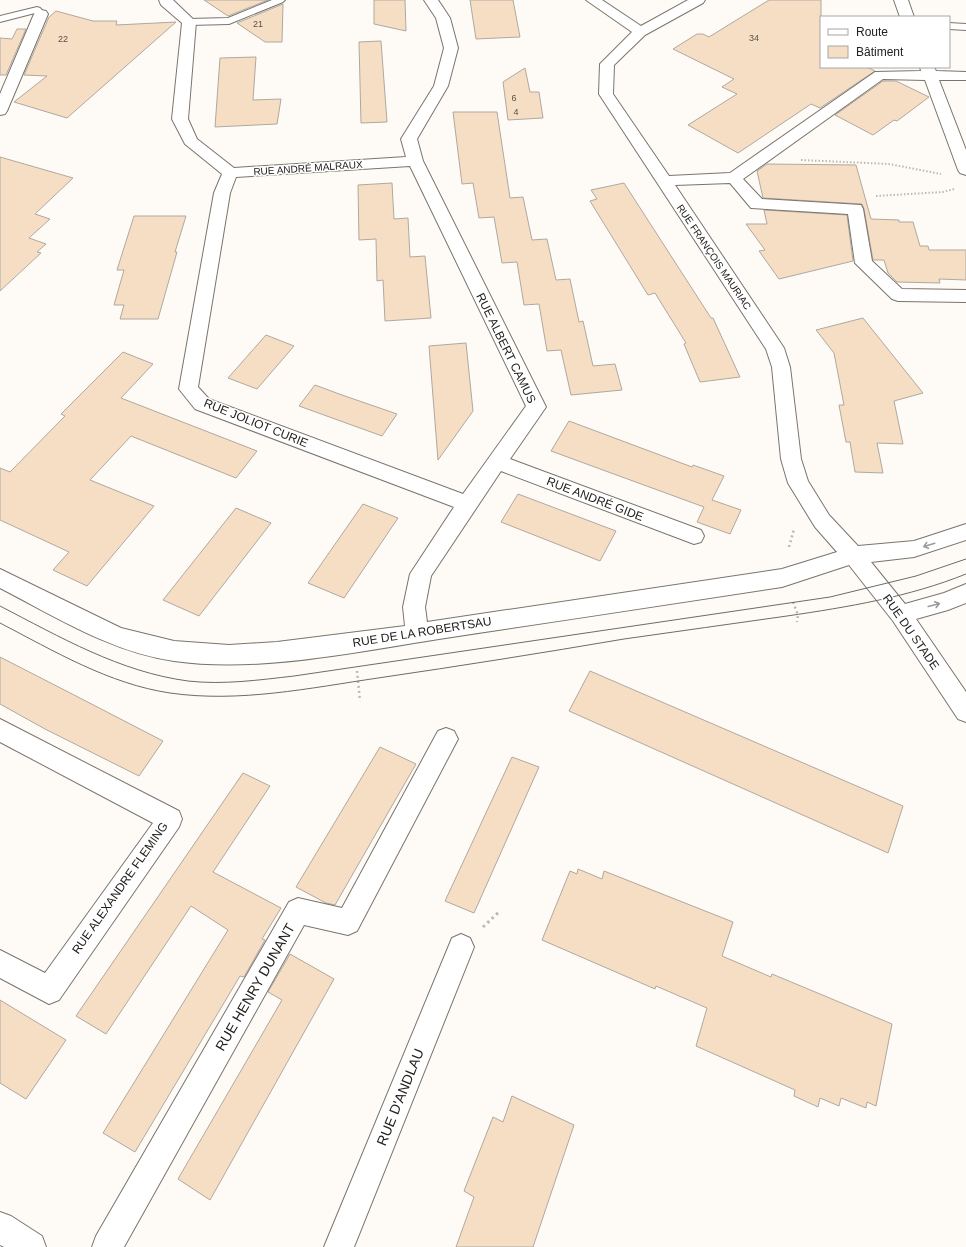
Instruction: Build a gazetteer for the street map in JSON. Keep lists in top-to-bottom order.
{
  "streets": {
    "street": [
      "RUE ANDRÉ MALRAUX",
      "RUE FRANÇOIS MAURIAC",
      "RUE ALBERT CAMUS",
      "RUE JOLIOT CURIE",
      "RUE ANDRÉ GIDE",
      "RUE DE LA ROBERTSAU",
      "RUE DU STADE",
      "RUE ALEXANDRE FLEMING",
      "RUE HENRY DUNANT",
      "RUE D'ANDLAU"
    ]
  },
  "crossings": [
    ["RUE ANDRÉ MALRAUX", "RUE ALBERT CAMUS"],
    ["RUE ANDRÉ MALRAUX", "RUE JOLIOT CURIE"],
    ["RUE FRANÇOIS MAURIAC", "RUE DE LA ROBERTSAU"],
    ["RUE FRANÇOIS MAURIAC", "RUE DU STADE"],
    ["RUE ALBERT CAMUS", "RUE JOLIOT CURIE"],
    ["RUE ALBERT CAMUS", "RUE ANDRÉ GIDE"],
    ["RUE ALBERT CAMUS", "RUE DE LA ROBERTSAU"],
    ["RUE DE LA ROBERTSAU", "RUE DU STADE"]
  ],
  "house_numbers": [
    "21",
    "34",
    "22",
    "6",
    "4"
  ],
  "legend": ["Route", "Bâtiment"]
}
